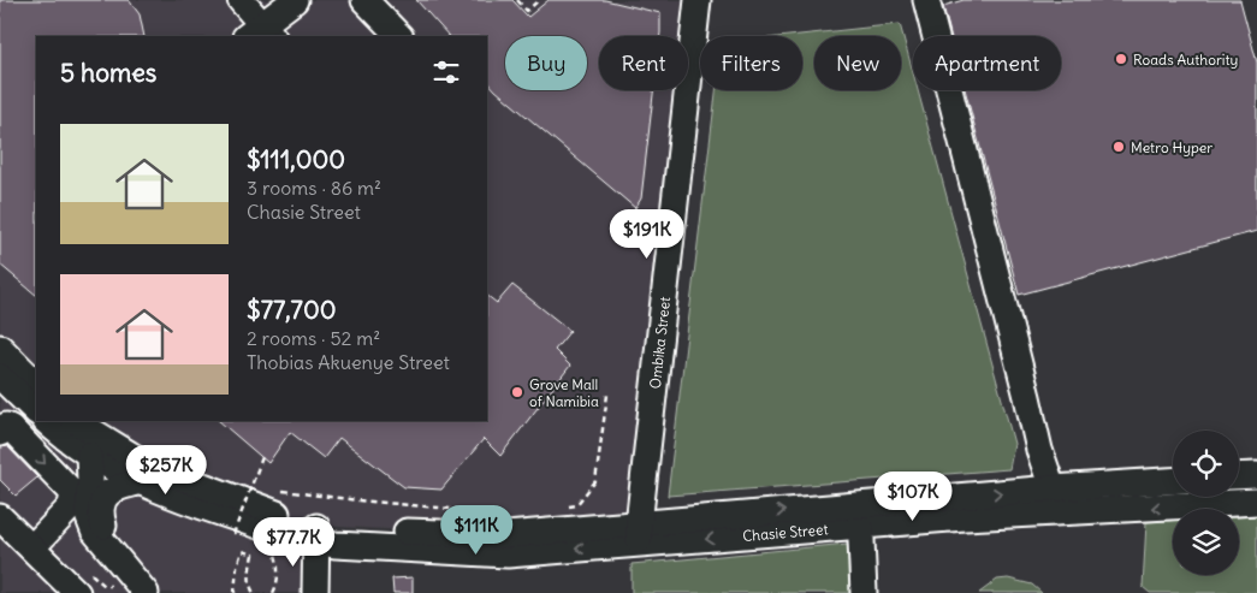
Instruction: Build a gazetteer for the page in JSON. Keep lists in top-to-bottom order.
{
  "streets": {
    "street": ["Ombika Street", "Chasie Street"]
  },
  "crossings": [
    ["Ombika Street", "Chasie Street"]
  ],
  "places": ["Roads Authority", "Metro Hyper", "Grove Mall of Namibia"],
  "page": {
    "chip": [
      "Buy",
      "Rent",
      "Filters",
      "New",
      "Apartment"
    ],
    "heading": "5 homes",
    "list": [
      {
        "name": "$111,000",
        "note": "3 rooms · 86 m² · Chasie Street"
      },
      {
        "name": "$77,700",
        "note": "2 rooms · 52 m² · Thobias Akuenye Street"
      }
    ],
    "price": [
      "$191K",
      "$257K",
      "$107K",
      "$111K",
      "$77.7K"
    ]
  }
}
